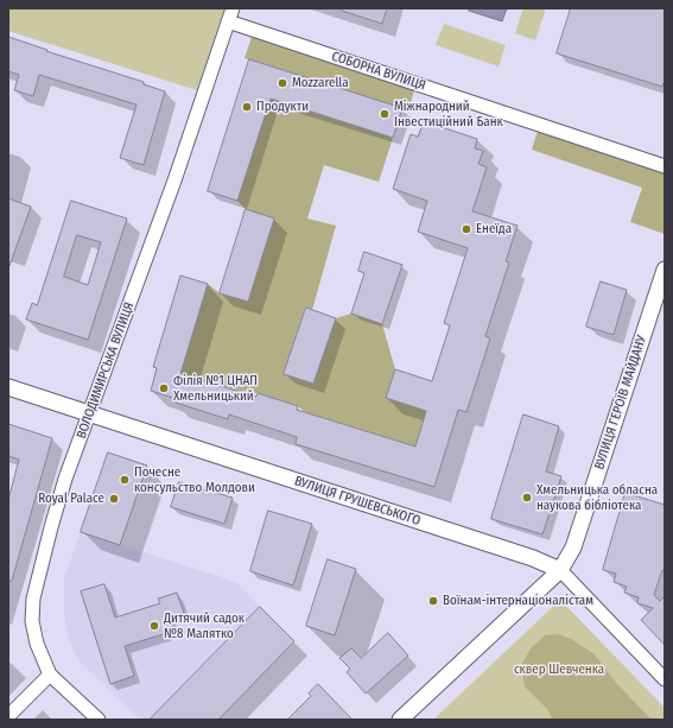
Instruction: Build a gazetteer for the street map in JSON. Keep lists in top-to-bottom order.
{
  "streets": {
    "street": [
      "СОБОРНА ВУЛИЦЯ",
      "ВОЛОДИМИРСЬКА ВУЛИЦЯ",
      "ВУЛИЦЯ ГЕРОЇВ МАЙДАНУ",
      "ВУЛИЦЯ ГРУШЕВСЬКОГО"
    ]
  },
  "crossings": [
    ["СОБОРНА ВУЛИЦЯ", "ВОЛОДИМИРСЬКА ВУЛИЦЯ"],
    ["ВОЛОДИМИРСЬКА ВУЛИЦЯ", "ВУЛИЦЯ ГРУШЕВСЬКОГО"],
    ["ВУЛИЦЯ ГЕРОЇВ МАЙДАНУ", "ВУЛИЦЯ ГРУШЕВСЬКОГО"]
  ],
  "parks": ["сквер Шевченка"],
  "places": [
    "Mozzarella",
    "Продукти",
    "Міжнародний Інвестиційний Банк",
    "Енеїда",
    "Філія №1 ЦНАП Хмельницький",
    "Почесне консульство Молдови",
    "Хмельницька обласна наукова бібліотека",
    "Royal Palace",
    "Воїнам-інтернаціоналістам",
    "Дитячий садок №8 Малятко"
  ]
}
